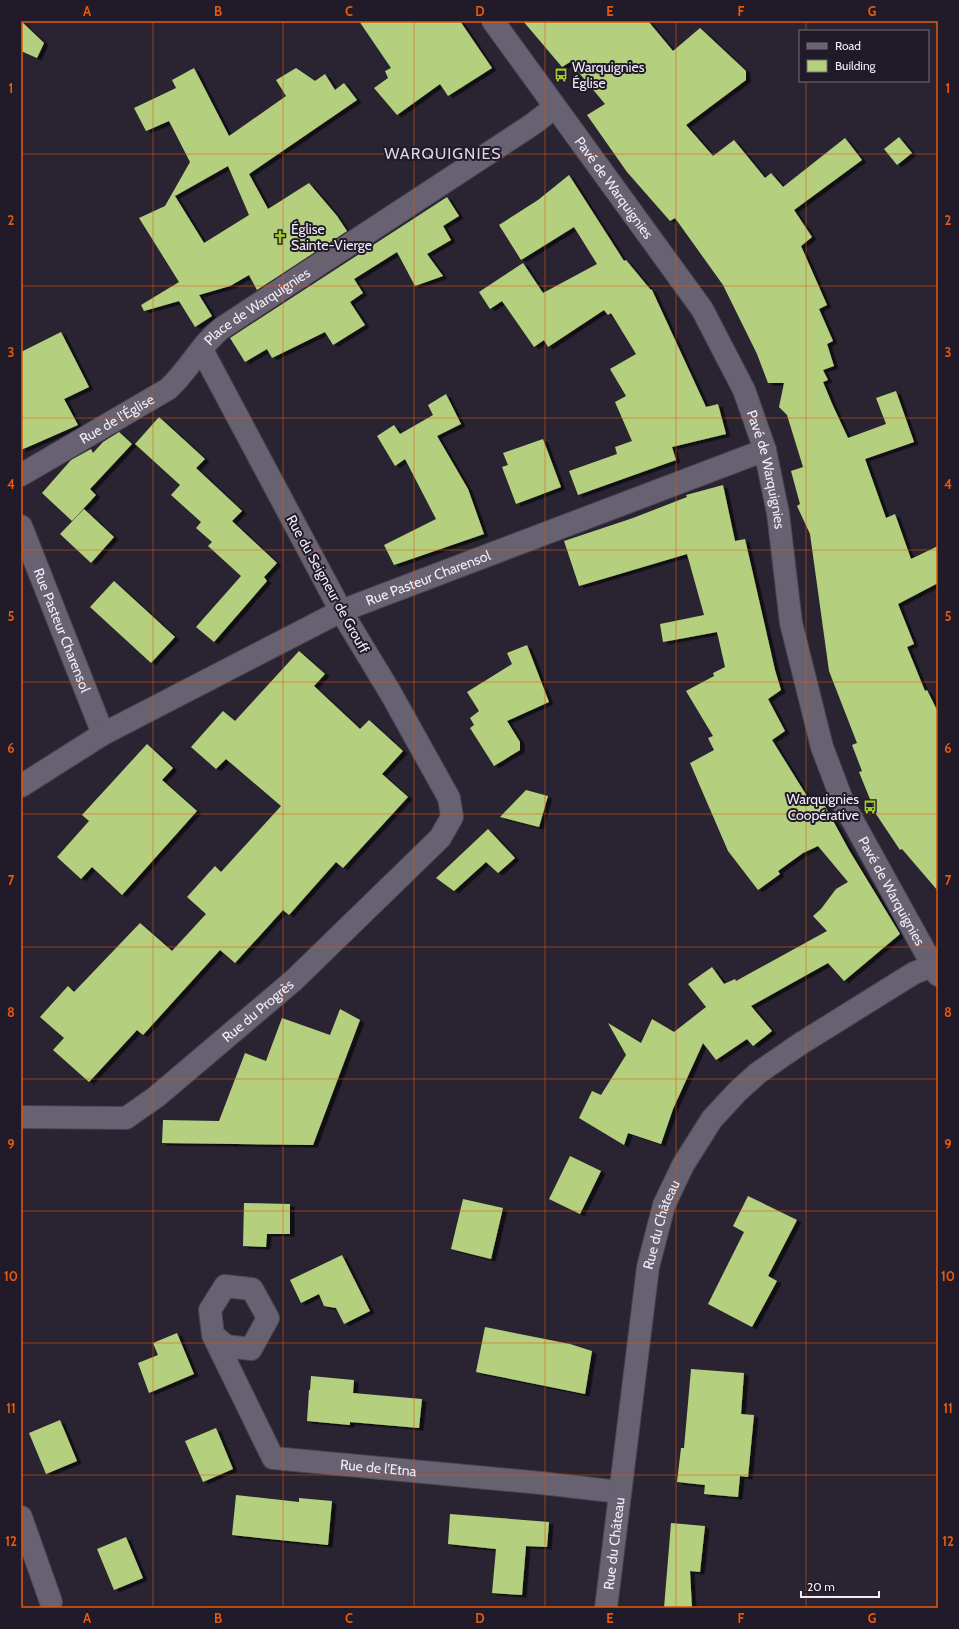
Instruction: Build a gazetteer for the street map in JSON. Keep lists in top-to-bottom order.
{
  "streets": {
    "street": [
      "Pavé de Warquignies",
      "Place de Warquignies",
      "Rue de l'Église",
      "Rue Pasteur Charensol",
      "Rue du Seigneur de Grouff",
      "Rue du Progrès",
      "Rue du Château",
      "Rue de l'Etna"
    ]
  },
  "crossings": [
    ["Pavé de Warquignies", "Place de Warquignies"],
    ["Pavé de Warquignies", "Rue Pasteur Charensol"],
    ["Pavé de Warquignies", "Rue du Château"],
    ["Place de Warquignies", "Rue de l'Église"],
    ["Place de Warquignies", "Rue du Seigneur de Grouff"],
    ["Rue de l'Église", "Rue du Seigneur de Grouff"],
    ["Rue Pasteur Charensol", "Rue du Seigneur de Grouff"],
    ["Rue du Seigneur de Grouff", "Rue du Progrès"],
    ["Rue du Château", "Rue de l'Etna"]
  ],
  "districts": ["WARQUIGNIES"],
  "places": {
    "bus stop": ["Warquignies Église", "Warquignies Coopérative"],
    "church": ["Église Sainte-Vierge"]
  },
  "legend": ["Road", "Building"],
  "scale_bar": "20 m",
  "grid": {
    "columns": [
      "A",
      "B",
      "C",
      "D",
      "E",
      "F",
      "G"
    ],
    "rows": [
      "1",
      "2",
      "3",
      "4",
      "5",
      "6",
      "7",
      "8",
      "9",
      "10",
      "11",
      "12"
    ]
  }
}
